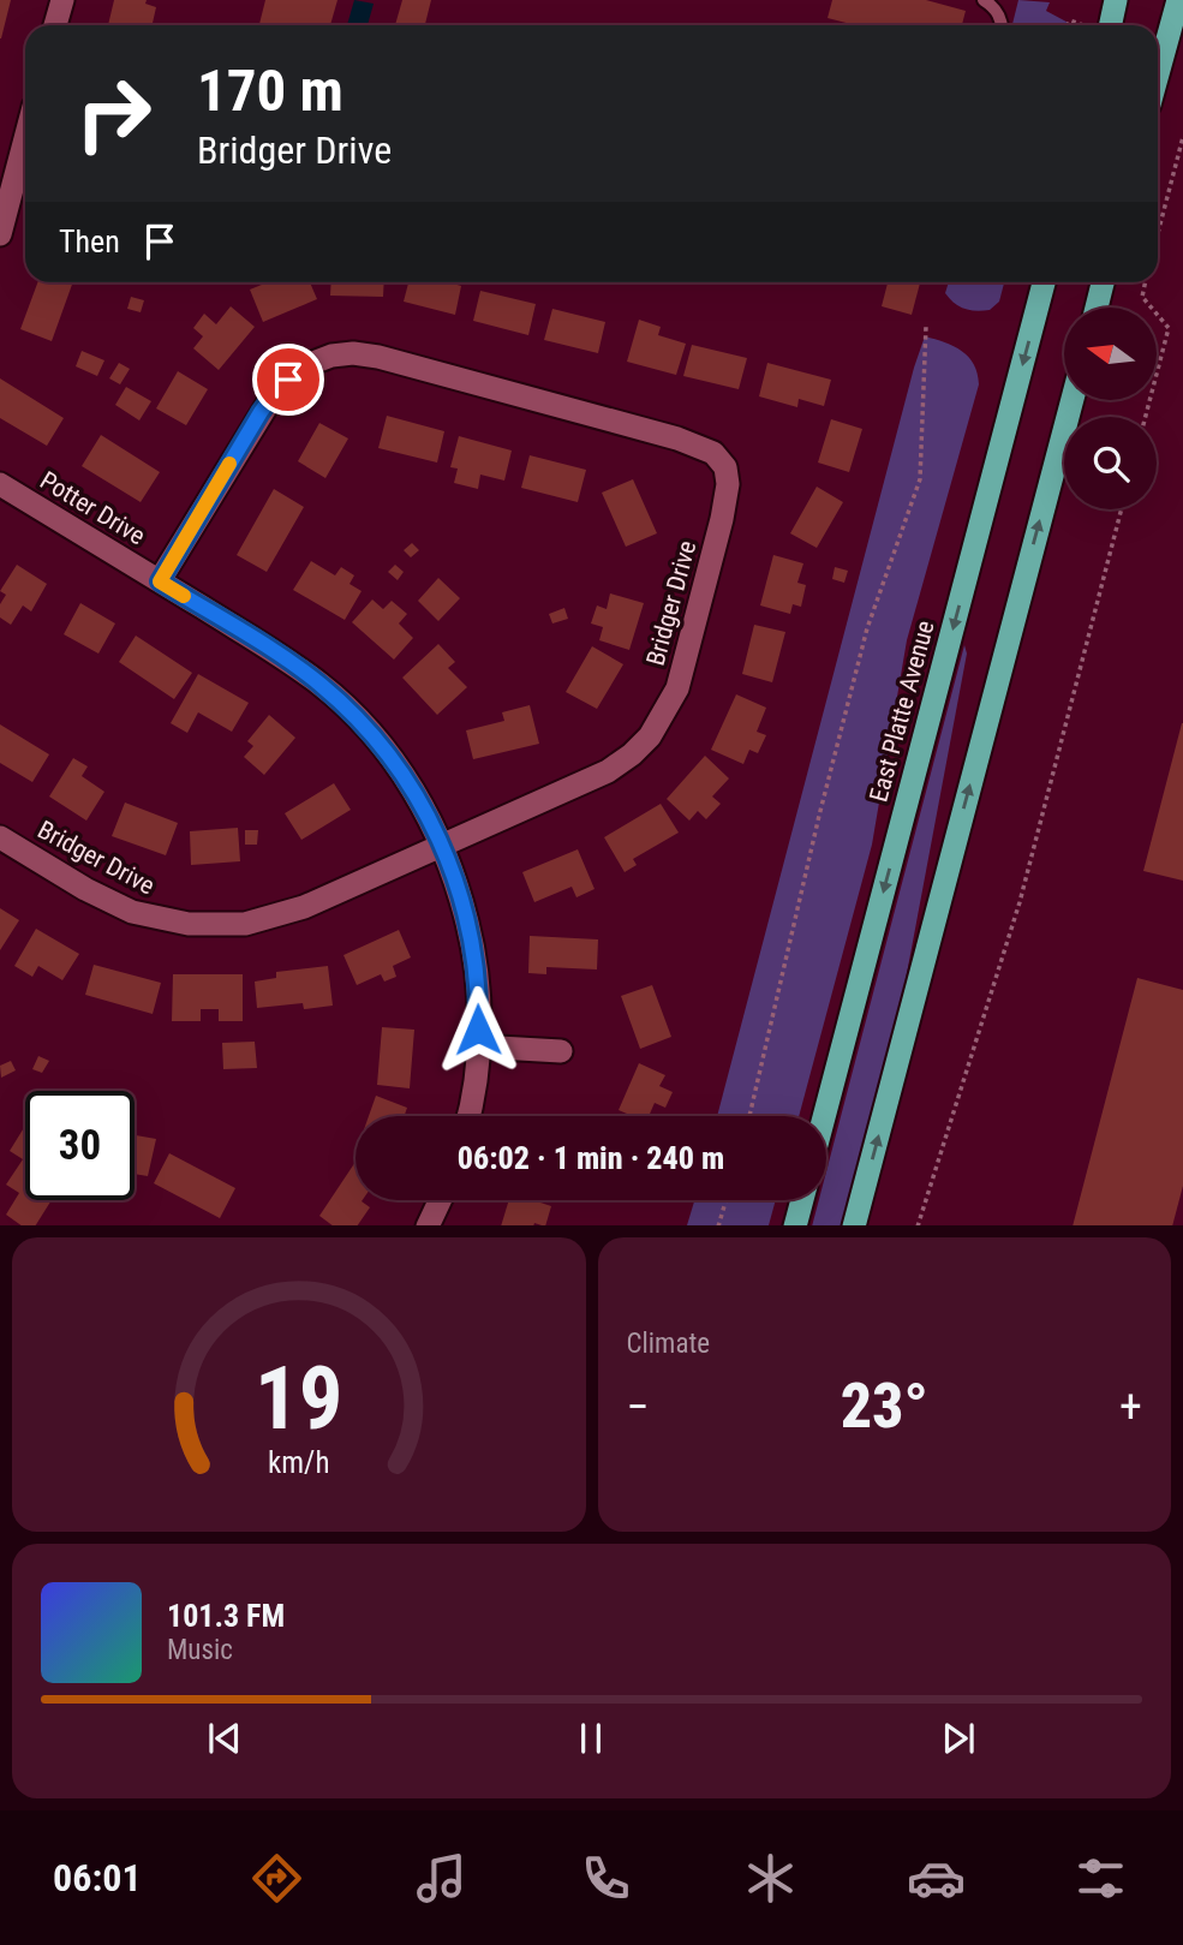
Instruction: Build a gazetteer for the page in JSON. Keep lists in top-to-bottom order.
{
  "streets": {
    "highway": ["East Platte Avenue"],
    "street": ["Potter Drive", "Bridger Drive"]
  },
  "crossings": [
    ["Potter Drive", "Bridger Drive"]
  ],
  "north": "left",
  "page": {
    "turn": ["170 m", "Bridger Drive"],
    "then": "Then",
    "limit": "30",
    "trip": "06:02 · 1 min · 240 m",
    "tile": "Climate",
    "heat": ["−", "23°", "+"],
    "song": ["101.3 FM", "Music"],
    "tabs": "06:01",
    "gauge": ["19", "km/h"]
  }
}
